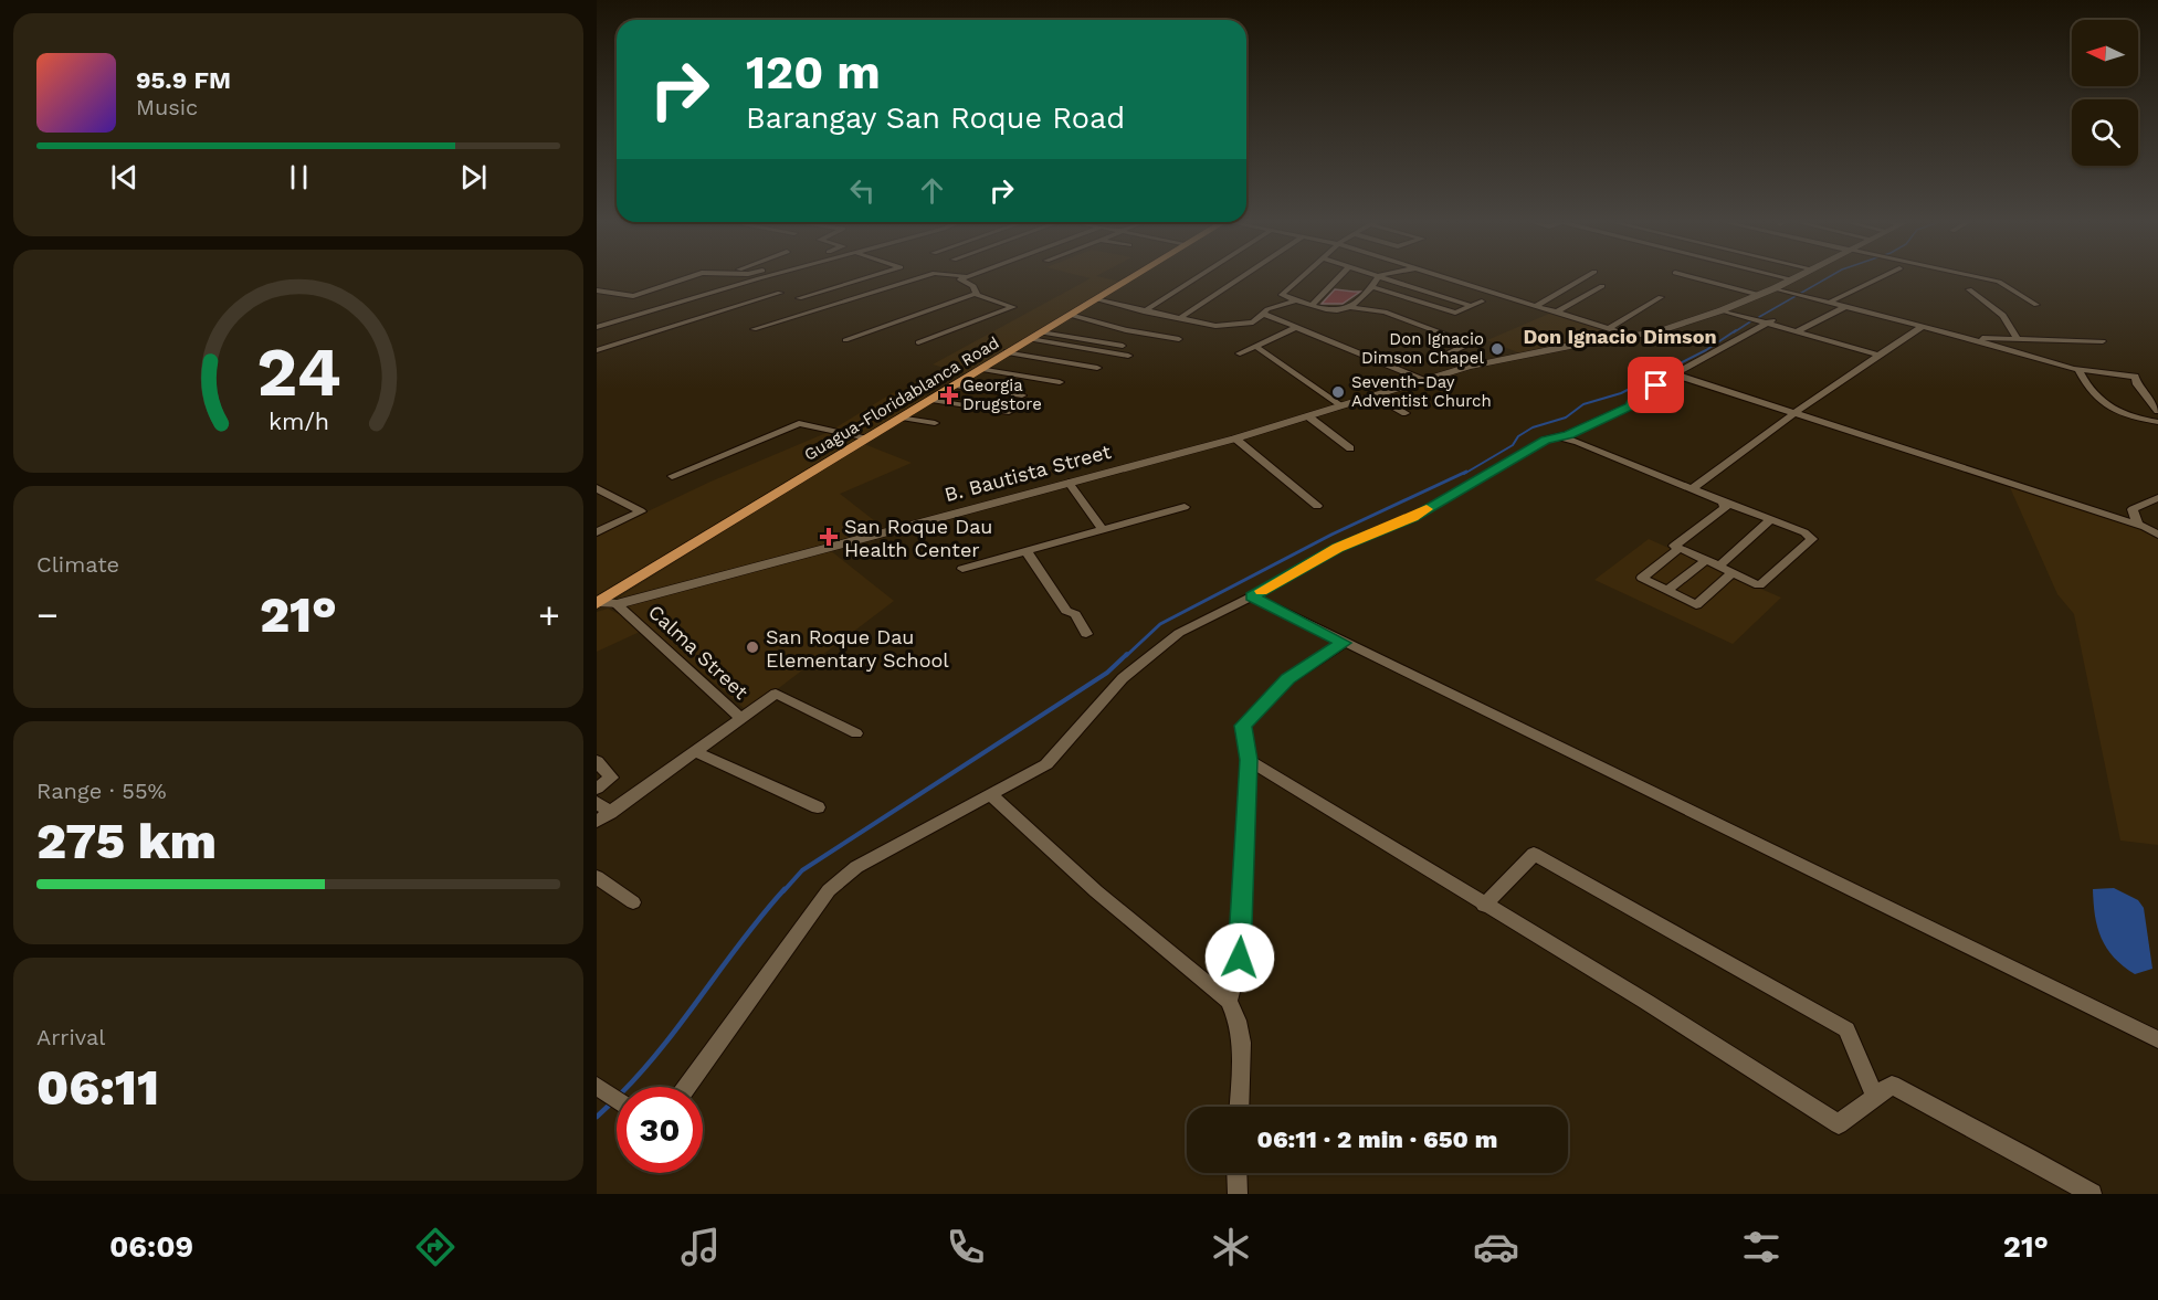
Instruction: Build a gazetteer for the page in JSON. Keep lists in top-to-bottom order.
{
  "streets": {
    "main road": ["Guagua-Floridablanca Road"],
    "street": ["B. Bautista Street", "Calma Street"]
  },
  "crossings": [
    ["Guagua-Floridablanca Road", "B. Bautista Street"],
    ["B. Bautista Street", "Calma Street"]
  ],
  "districts": ["Don Ignacio Dimson"],
  "places": {
    "other": ["Don Ignacio Dimson Chapel", "Seventh-Day Adventist Church", "San Roque Dau Elementary School"],
    "health": ["Georgia Drugstore", "San Roque Dau Health Center"]
  },
  "north": "left",
  "page": {
    "turn": ["120 m", "Barangay San Roque Road"],
    "song": ["95.9 FM", "Music"],
    "tile": [
      "Climate",
      ["Range · 55%", "275 km"],
      ["Arrival", "06:11"]
    ],
    "heat": ["−", "21°", "+"],
    "limit": "30",
    "trip": "06:11 · 2 min · 650 m",
    "tabs": ["06:09", "21°"],
    "gauge": ["24", "km/h"]
  }
}
